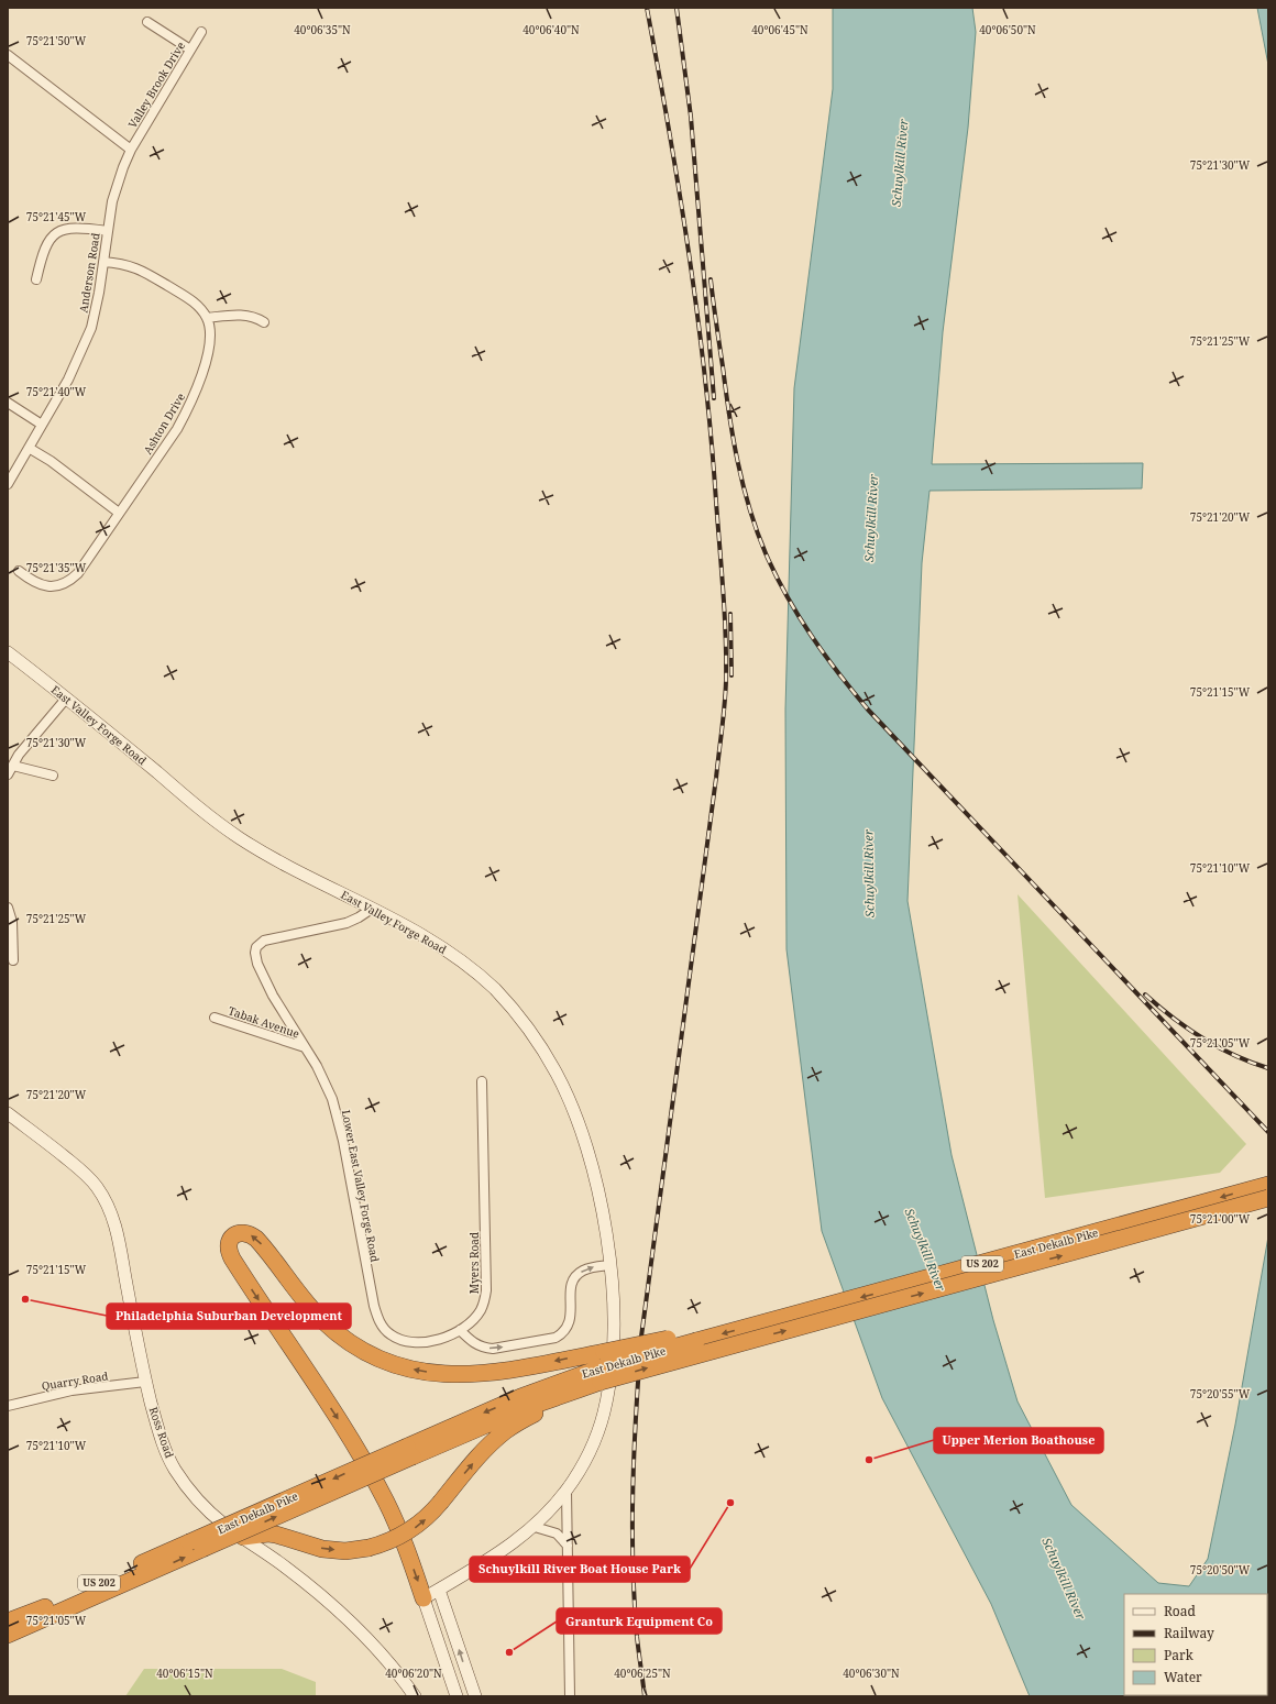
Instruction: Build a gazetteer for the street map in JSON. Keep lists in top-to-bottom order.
{
  "streets": {
    "highway": ["East Dekalb Pike", "US 202"],
    "main road": ["East Valley Forge Road", "Ross Road"],
    "street": [
      "Valley Brook Drive",
      "Anderson Road",
      "Ashton Drive",
      "Tabak Avenue",
      "Lower East Valley Forge Road",
      "Myers Road",
      "Quarry Road"
    ]
  },
  "crossings": [
    ["Valley Brook Drive", "Anderson Road"],
    ["East Valley Forge Road", "Lower East Valley Forge Road"],
    ["Tabak Avenue", "Lower East Valley Forge Road"],
    ["Lower East Valley Forge Road", "Myers Road"],
    ["Quarry Road", "Ross Road"]
  ],
  "water": ["Schuylkill River"],
  "places": [
    "Philadelphia Suburban Development",
    "Upper Merion Boathouse",
    "Schuylkill River Boat House Park",
    "Granturk Equipment Co"
  ],
  "legend": [
    "Road",
    "Railway",
    "Park",
    "Water"
  ],
  "coordinates": [
    "40°06'35\"N",
    "40°06'40\"N",
    "40°06'45\"N",
    "40°06'50\"N",
    "75°21'50\"W",
    "75°21'30\"W",
    "75°21'45\"W",
    "75°21'25\"W",
    "75°21'40\"W",
    "75°21'20\"W",
    "75°21'35\"W",
    "75°21'15\"W",
    "75°21'10\"W",
    "75°21'05\"W",
    "75°21'00\"W",
    "75°20'55\"W",
    "75°20'50\"W",
    "40°06'15\"N",
    "40°06'20\"N",
    "40°06'25\"N",
    "40°06'30\"N"
  ]
}
